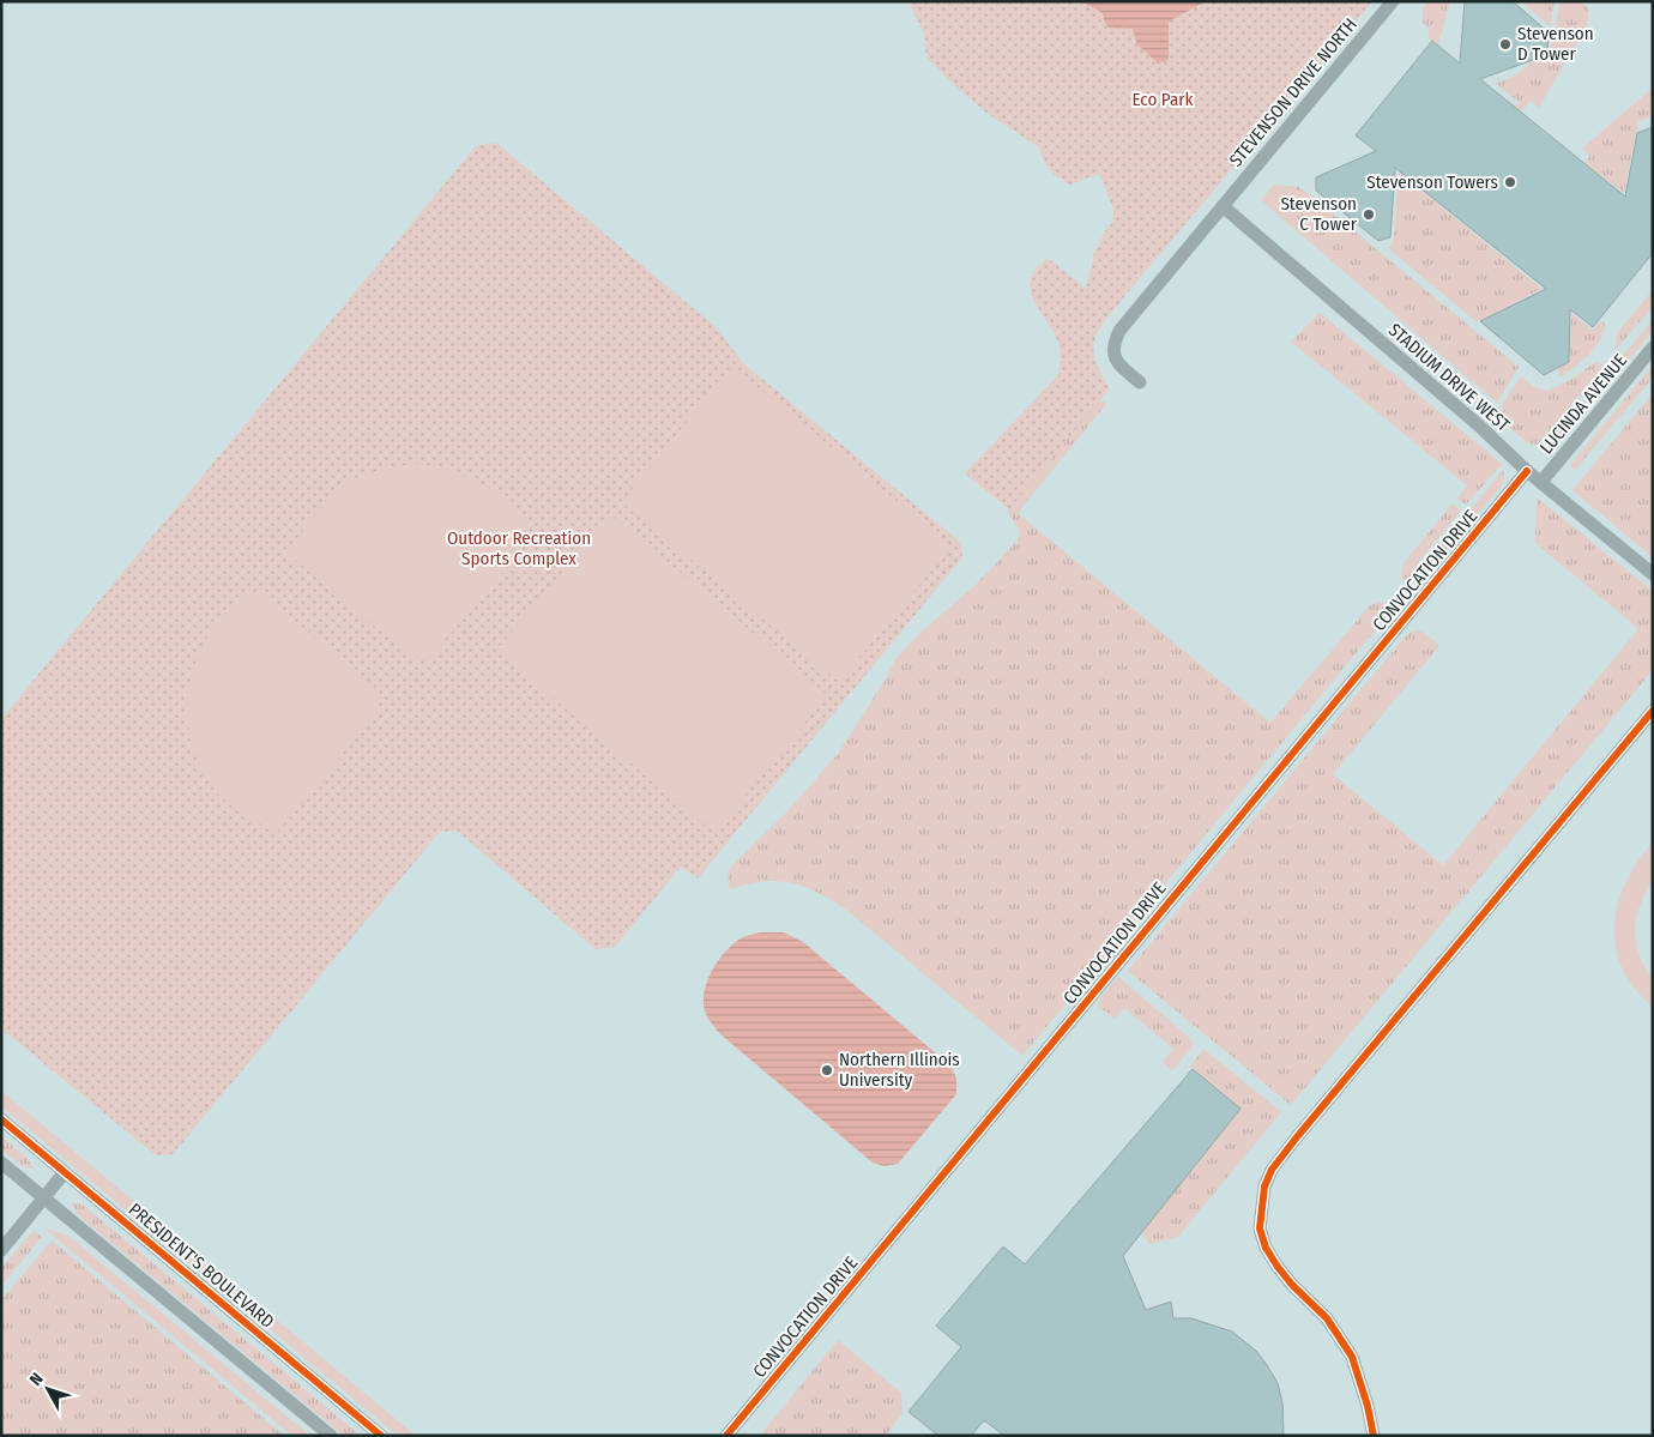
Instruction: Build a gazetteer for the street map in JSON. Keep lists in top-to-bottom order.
{
  "streets": {
    "street": [
      "STEVENSON DRIVE NORTH",
      "STADIUM DRIVE WEST",
      "LUCINDA AVENUE",
      "CONVOCATION DRIVE",
      "PRESIDENT'S BOULEVARD"
    ]
  },
  "crossings": [
    ["STEVENSON DRIVE NORTH", "STADIUM DRIVE WEST"],
    ["STADIUM DRIVE WEST", "LUCINDA AVENUE"],
    ["STADIUM DRIVE WEST", "CONVOCATION DRIVE"]
  ],
  "parks": ["Eco Park", "Outdoor Recreation Sports Complex"],
  "places": [
    "Stevenson D Tower",
    "Stevenson Towers",
    "Stevenson C Tower",
    "Northern Illinois University"
  ],
  "north": "top left"
}
